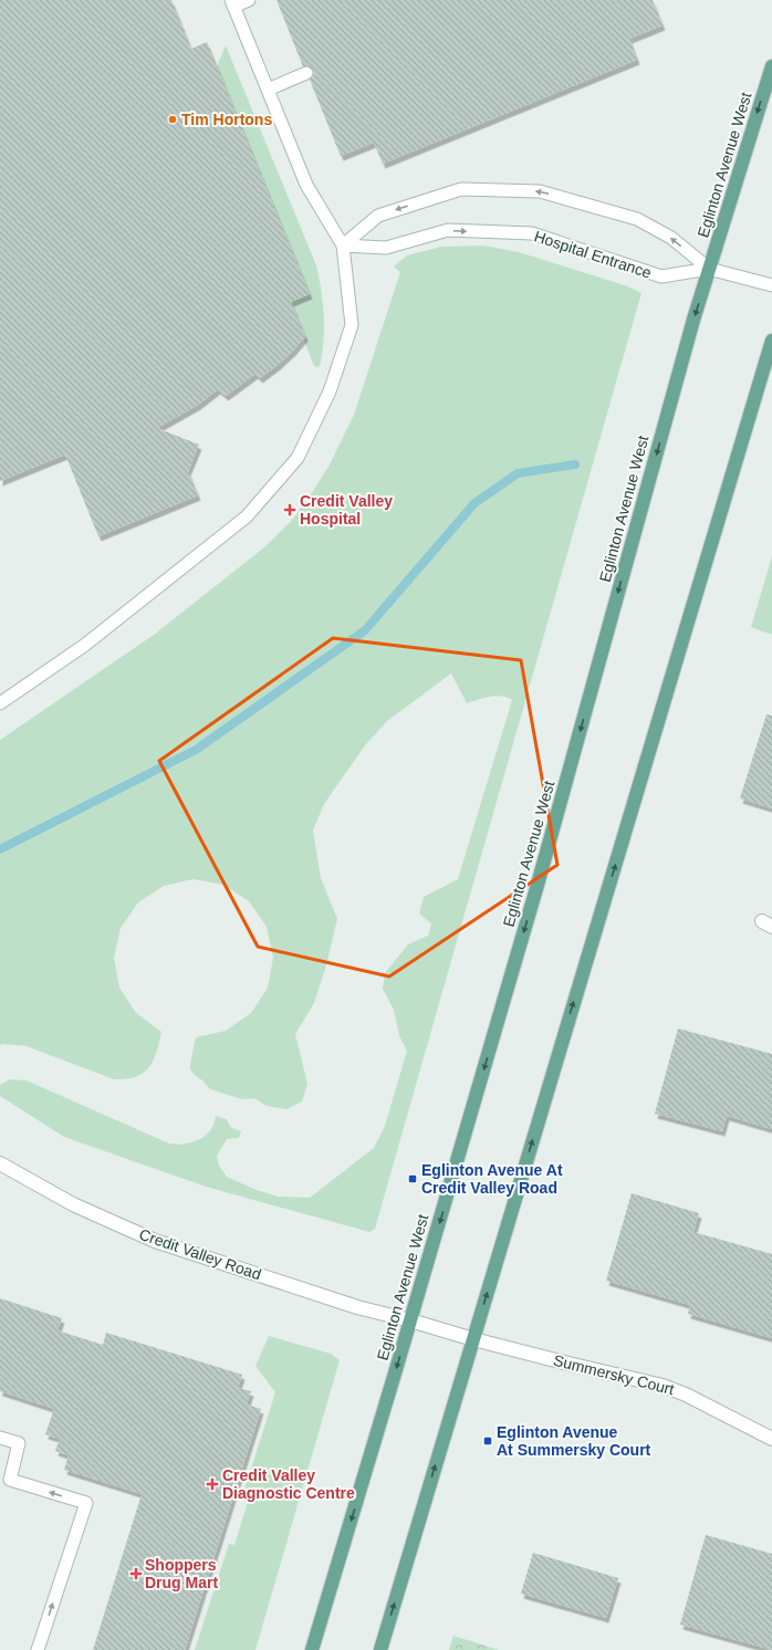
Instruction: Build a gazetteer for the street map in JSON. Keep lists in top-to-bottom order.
{
  "streets": {
    "main road": ["Eglinton Avenue West"],
    "street": ["Credit Valley Road", "Summersky Court"],
    "lane": ["Hospital Entrance"]
  },
  "crossings": [
    ["Eglinton Avenue West", "Hospital Entrance"],
    ["Eglinton Avenue West", "Credit Valley Road"],
    ["Credit Valley Road", "Summersky Court"]
  ],
  "places": {
    "other": ["Tim Hortons"],
    "health": ["Credit Valley Hospital", "Credit Valley Diagnostic Centre", "Shoppers Drug Mart"],
    "transit": ["Eglinton Avenue At Credit Valley Road", "Eglinton Avenue At Summersky Court"]
  }
}
